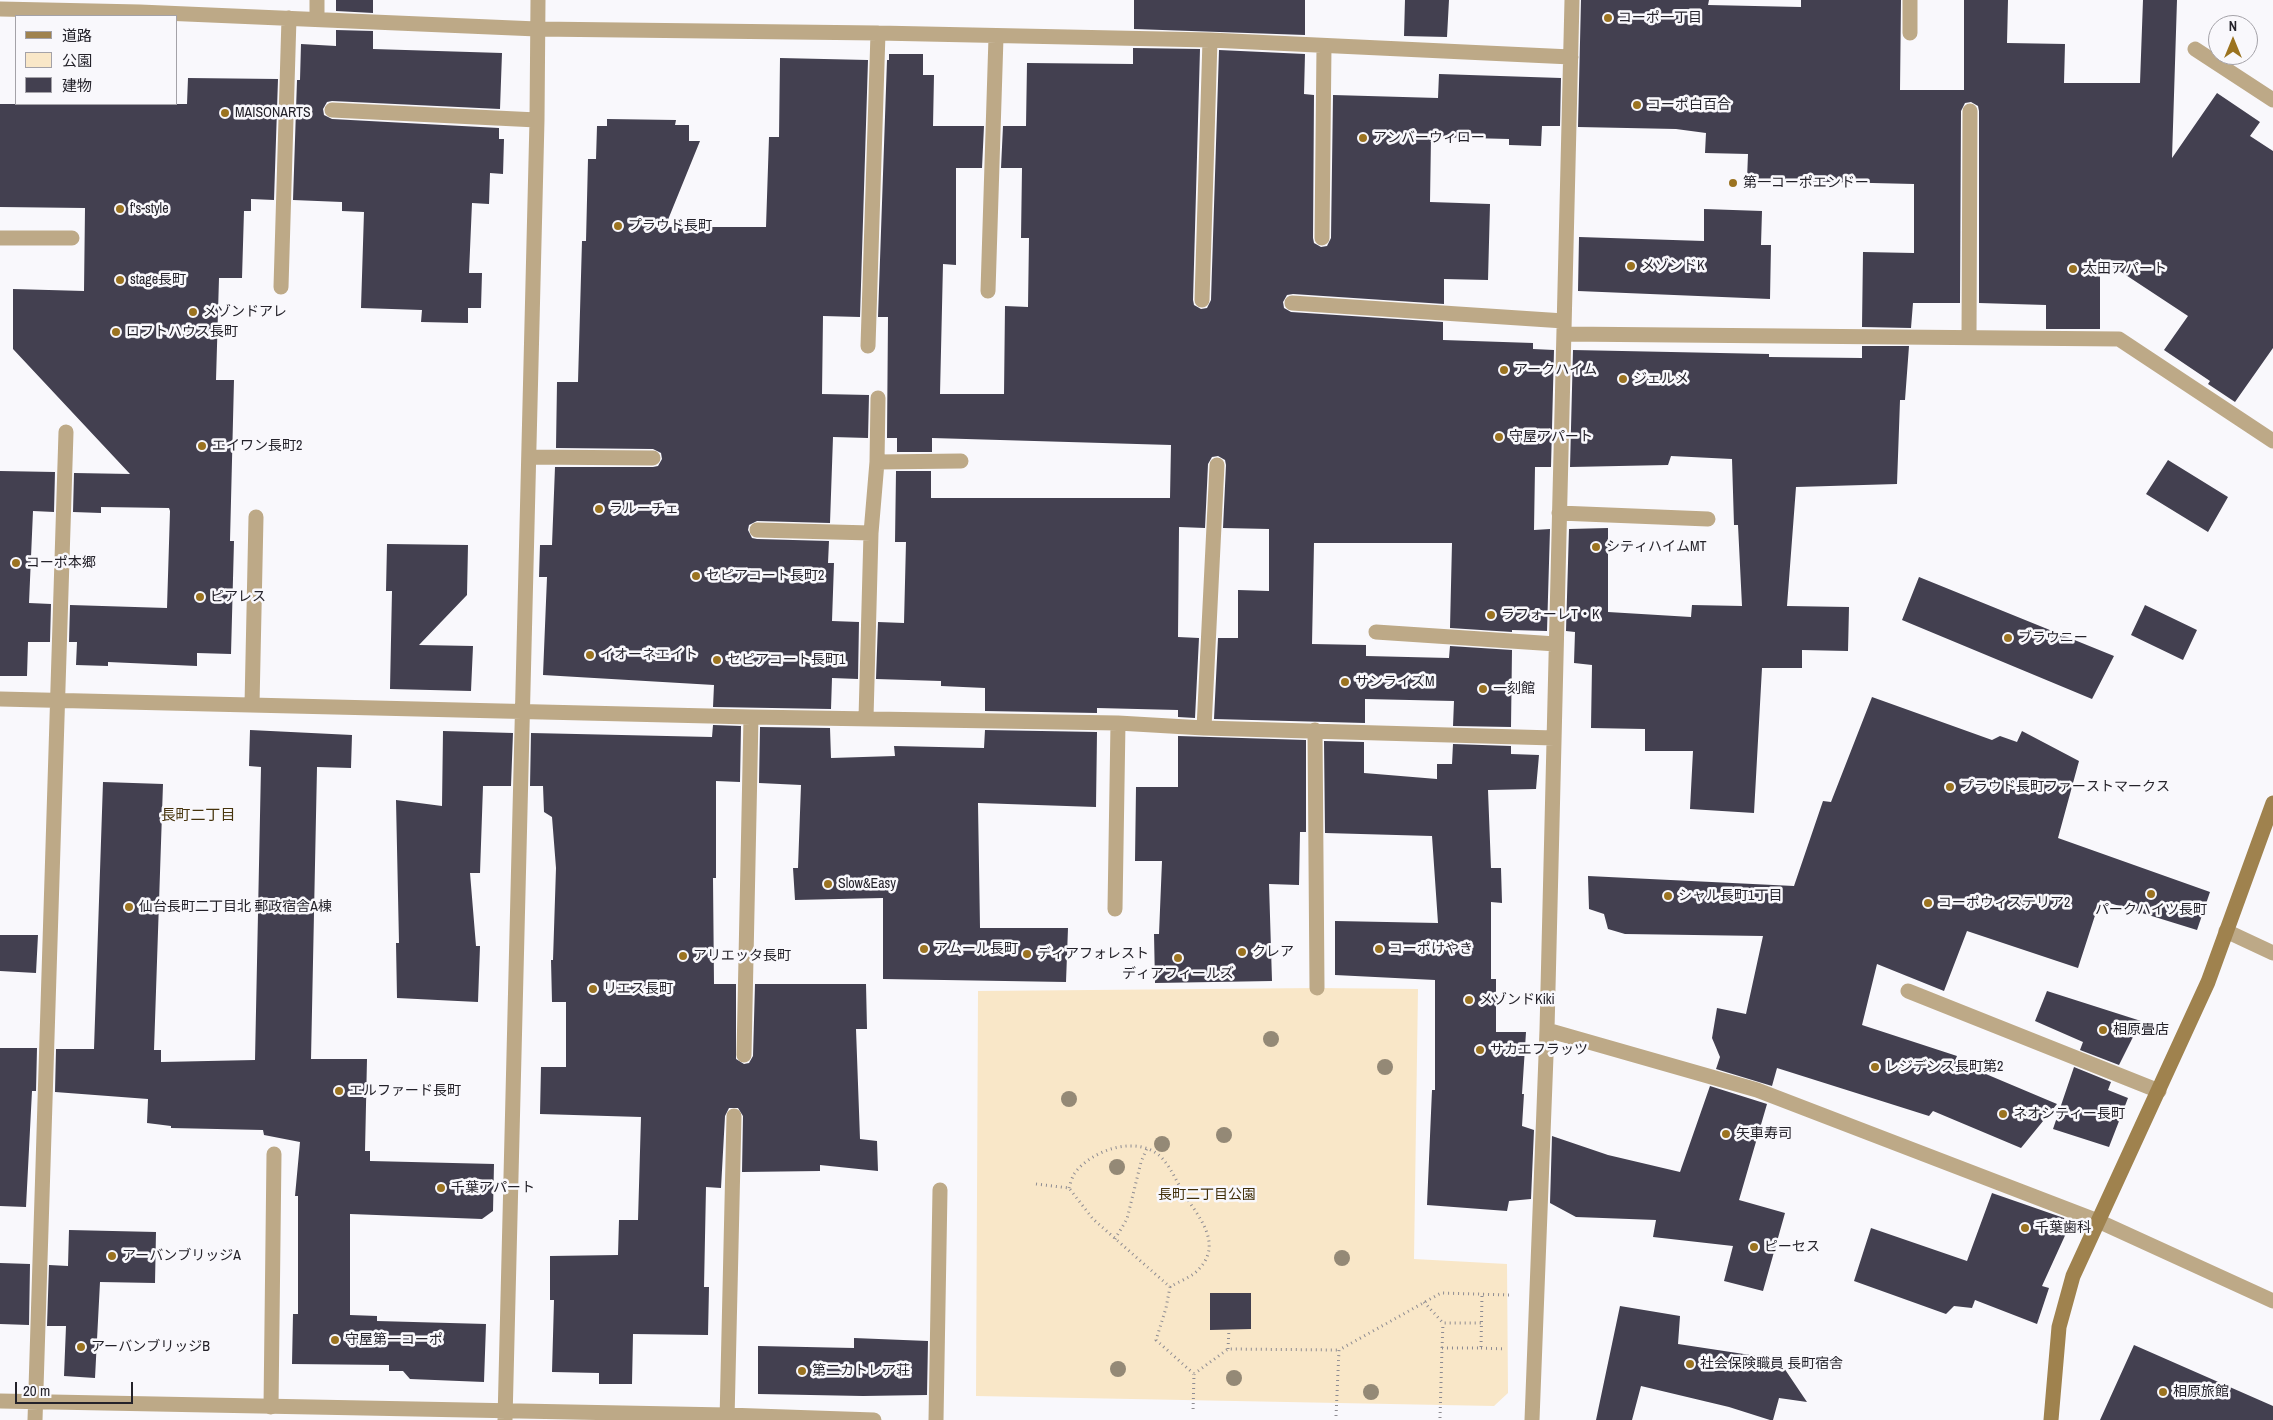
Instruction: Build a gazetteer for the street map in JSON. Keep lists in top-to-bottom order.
{
  "districts": ["長町二丁目"],
  "parks": ["長町二丁目公園"],
  "places": [
    "コーポ一丁目",
    "コーポ白百合",
    "MAISONARTS",
    "アンバーウィロー",
    "第一コーポエンドー",
    "f's-style",
    "プラウド長町",
    "メゾンドK",
    "太田アパート",
    "stage長町",
    "メゾンドアレ",
    "ロフトハウス長町",
    "アークハイム",
    "ジェルメ",
    "守屋アパート",
    "エイワン長町2",
    "ラルーチェ",
    "シティハイムMT",
    "コーポ本郷",
    "セピアコート長町2",
    "ピアレス",
    "ラフォーレT・K",
    "ブラウニー",
    "イオーネエイト",
    "セピアコート長町1",
    "サンライズM",
    "一刻館",
    "プラウド長町ファーストマークス",
    "Slow&Easy",
    "パークハイツ長町",
    "シャル長町1丁目",
    "コーポウィステリア2",
    "仙台長町二丁目北 郵政宿舎A棟",
    "アムール長町",
    "コーポけやき",
    "クレア",
    "ディアフォレスト",
    "アリエッタ長町",
    "ディアフィールズ",
    "リエス長町",
    "メゾンドKiki",
    "相原畳店",
    "サカエフラッツ",
    "レジデンス長町第2",
    "エルファード長町",
    "ネオシティー長町",
    "矢車寿司",
    "千葉アパート",
    "千葉歯科",
    "ピーセス",
    "アーバンブリッジA",
    "守屋第一コーポ",
    "アーバンブリッジB",
    "社会保険職員 長町宿舎",
    "第二カトレア荘",
    "相原旅館"
  ],
  "legend": ["道路", "公園", "建物"],
  "scale_bar": "20 m",
  "north": "top"
}
